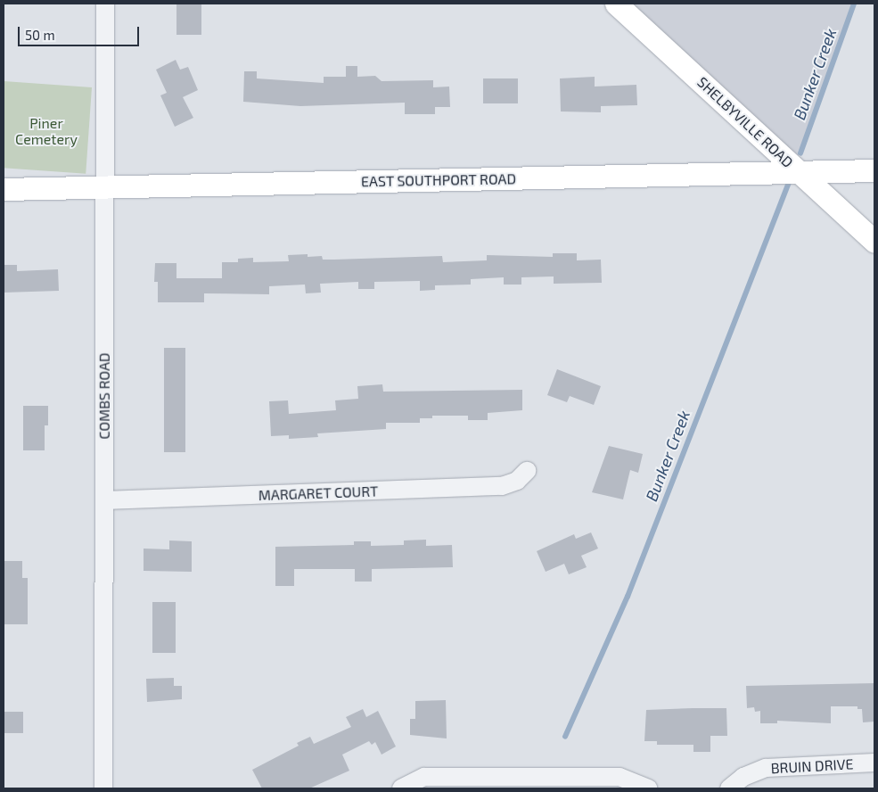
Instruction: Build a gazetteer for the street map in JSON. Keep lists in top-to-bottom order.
{
  "streets": {
    "main road": ["SHELBYVILLE ROAD", "EAST SOUTHPORT ROAD"],
    "street": ["COMBS ROAD", "MARGARET COURT", "BRUIN DRIVE"]
  },
  "crossings": [
    ["SHELBYVILLE ROAD", "EAST SOUTHPORT ROAD"],
    ["EAST SOUTHPORT ROAD", "COMBS ROAD"],
    ["COMBS ROAD", "MARGARET COURT"]
  ],
  "water": ["Bunker Creek"],
  "parks": ["Piner Cemetery"],
  "scale_bar": "50 m"
}
